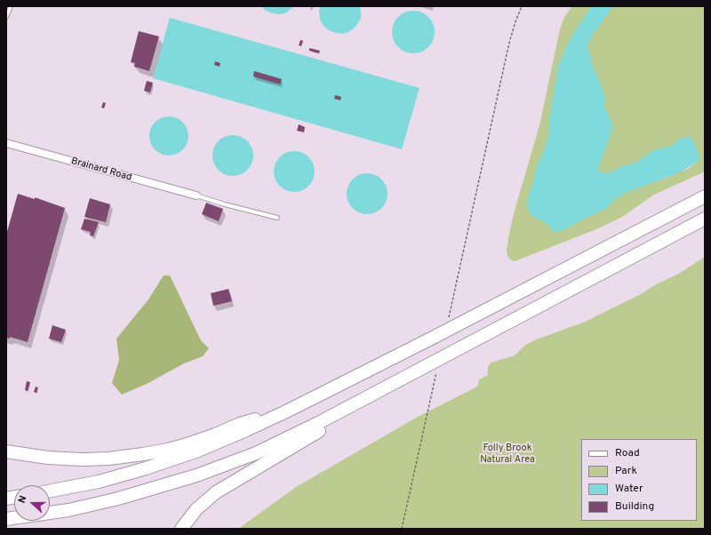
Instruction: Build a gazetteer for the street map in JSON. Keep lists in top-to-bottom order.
{
  "streets": {
    "street": ["Brainard Road"]
  },
  "parks": ["Folly Brook Natural Area"],
  "legend": [
    "Road",
    "Park",
    "Water",
    "Building"
  ],
  "north": "left"
}
